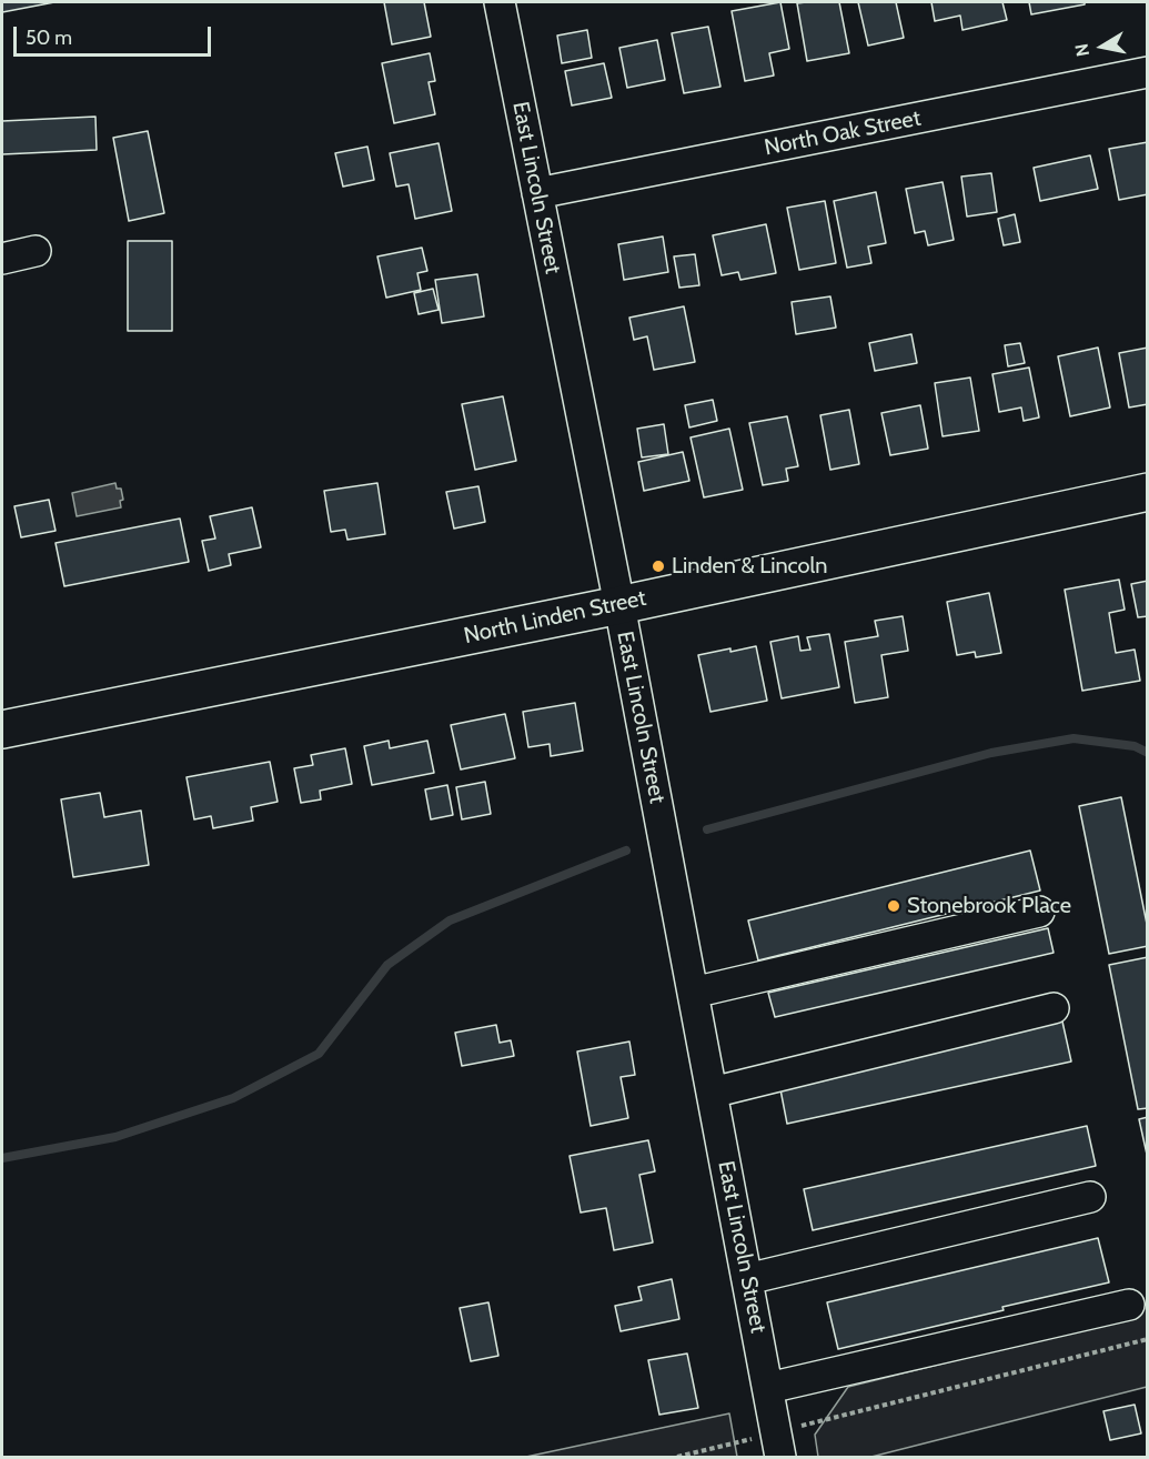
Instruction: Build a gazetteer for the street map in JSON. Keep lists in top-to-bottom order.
{
  "streets": {
    "main road": ["North Linden Street"],
    "street": ["North Oak Street", "East Lincoln Street"]
  },
  "crossings": [
    ["North Oak Street", "East Lincoln Street"],
    ["East Lincoln Street", "North Linden Street"]
  ],
  "places": ["Linden & Lincoln", "Stonebrook Place"],
  "scale_bar": "50 m",
  "north": "left"
}
